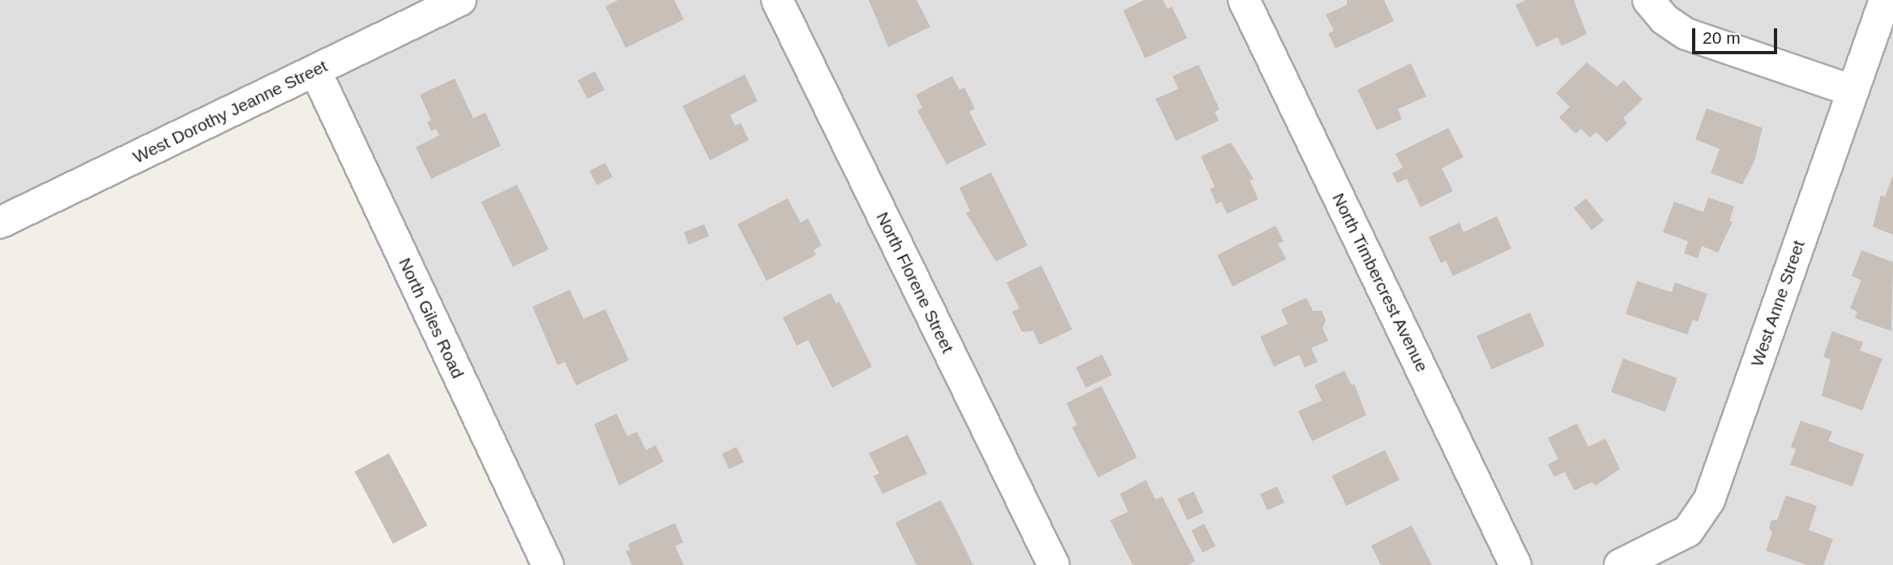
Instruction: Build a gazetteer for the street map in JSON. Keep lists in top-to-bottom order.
{
  "streets": {
    "street": [
      "West Dorothy Jeanne Street",
      "North Florene Street",
      "North Timbercrest Avenue",
      "West Anne Street",
      "North Giles Road"
    ]
  },
  "crossings": [
    ["West Dorothy Jeanne Street", "North Giles Road"]
  ],
  "scale_bar": "20 m"
}
